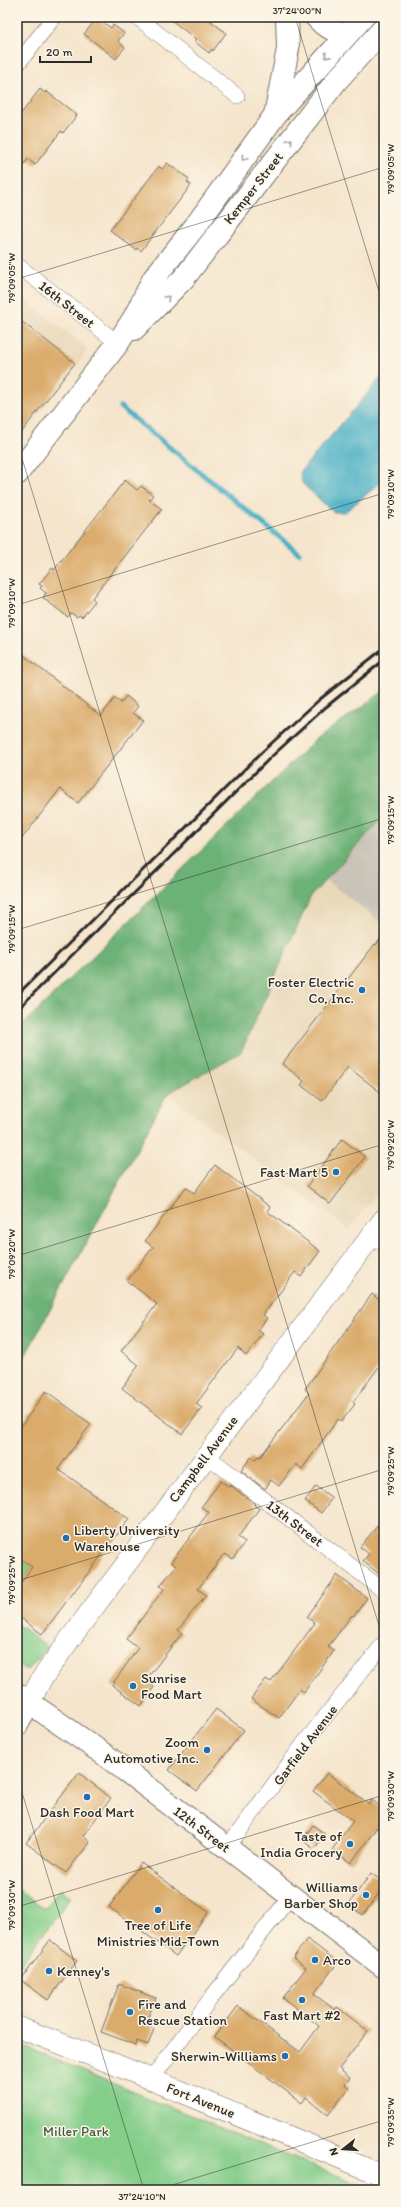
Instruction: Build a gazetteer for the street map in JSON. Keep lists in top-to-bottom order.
{
  "streets": {
    "main road": [
      "Kemper Street",
      "Campbell Avenue",
      "12th Street",
      "Fort Avenue"
    ],
    "street": ["16th Street", "13th Street", "Garfield Avenue"]
  },
  "crossings": [
    ["Kemper Street", "16th Street"],
    ["Campbell Avenue", "13th Street"],
    ["Campbell Avenue", "12th Street"],
    ["Garfield Avenue", "12th Street"]
  ],
  "parks": ["Miller Park"],
  "places": [
    "Foster Electric Co, Inc.",
    "Fast Mart 5",
    "Liberty University Warehouse",
    "Sunrise Food Mart",
    "Zoom Automotive Inc.",
    "Dash Food Mart",
    "Taste of India Grocery",
    "Williams Barber Shop",
    "Tree of Life Ministries Mid-Town",
    "Arco",
    "Kenney's",
    "Fast Mart #2",
    "Fire and Rescue Station",
    "Sherwin-Williams"
  ],
  "scale_bar": "20 m",
  "north": "left",
  "coordinates": [
    "37°24'00\"N",
    "79°09'05\"W",
    "79°09'10\"W",
    "79°09'15\"W",
    "79°09'20\"W",
    "79°09'25\"W",
    "79°09'30\"W",
    "79°09'35\"W",
    "37°24'10\"N"
  ]
}
